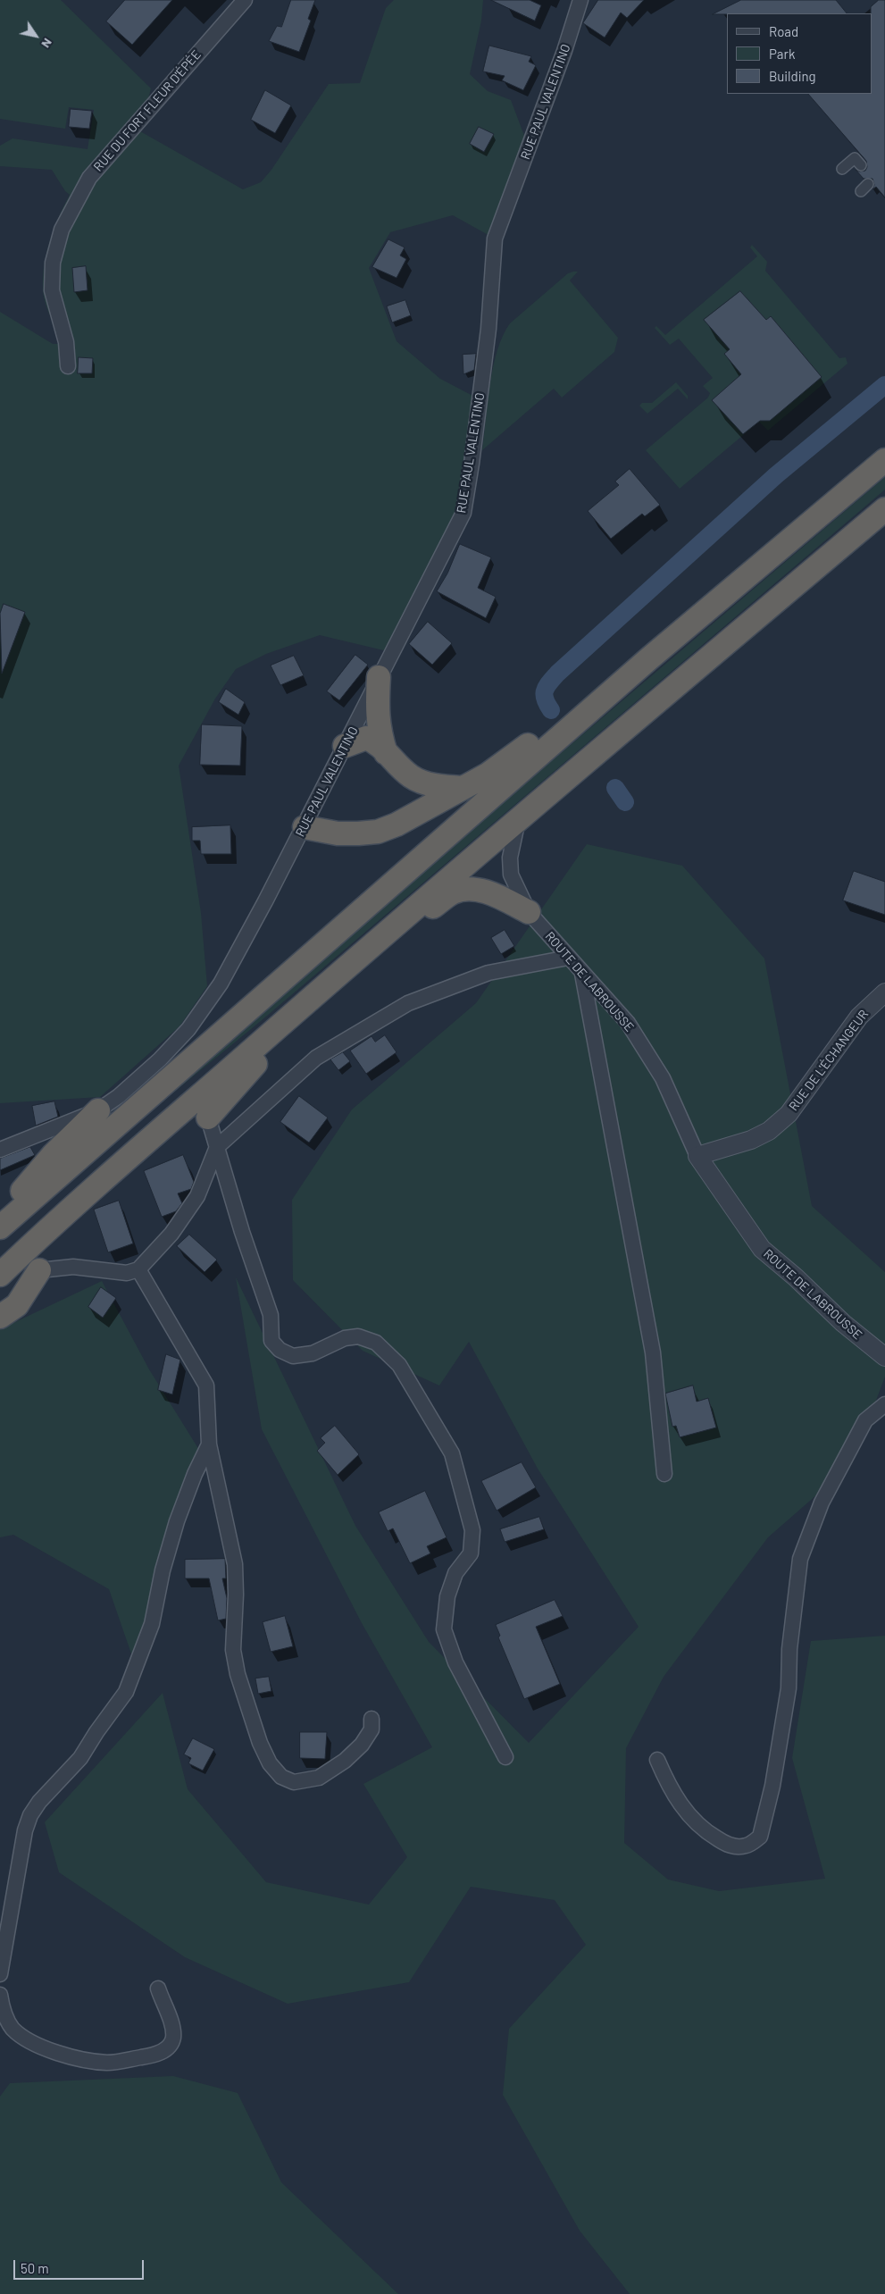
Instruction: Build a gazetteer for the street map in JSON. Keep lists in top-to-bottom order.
{
  "streets": {
    "street": [
      "RUE PAUL VALENTINO",
      "RUE DU FORT FLEUR D'ÉPÉE",
      "ROUTE DE LABROUSSE",
      "RUE DE L'ÉCHANGEUR"
    ]
  },
  "crossings": [
    ["ROUTE DE LABROUSSE", "RUE DE L'ÉCHANGEUR"]
  ],
  "legend": ["Road", "Park", "Building"],
  "scale_bar": "50 m",
  "north": "bottom right"
}
